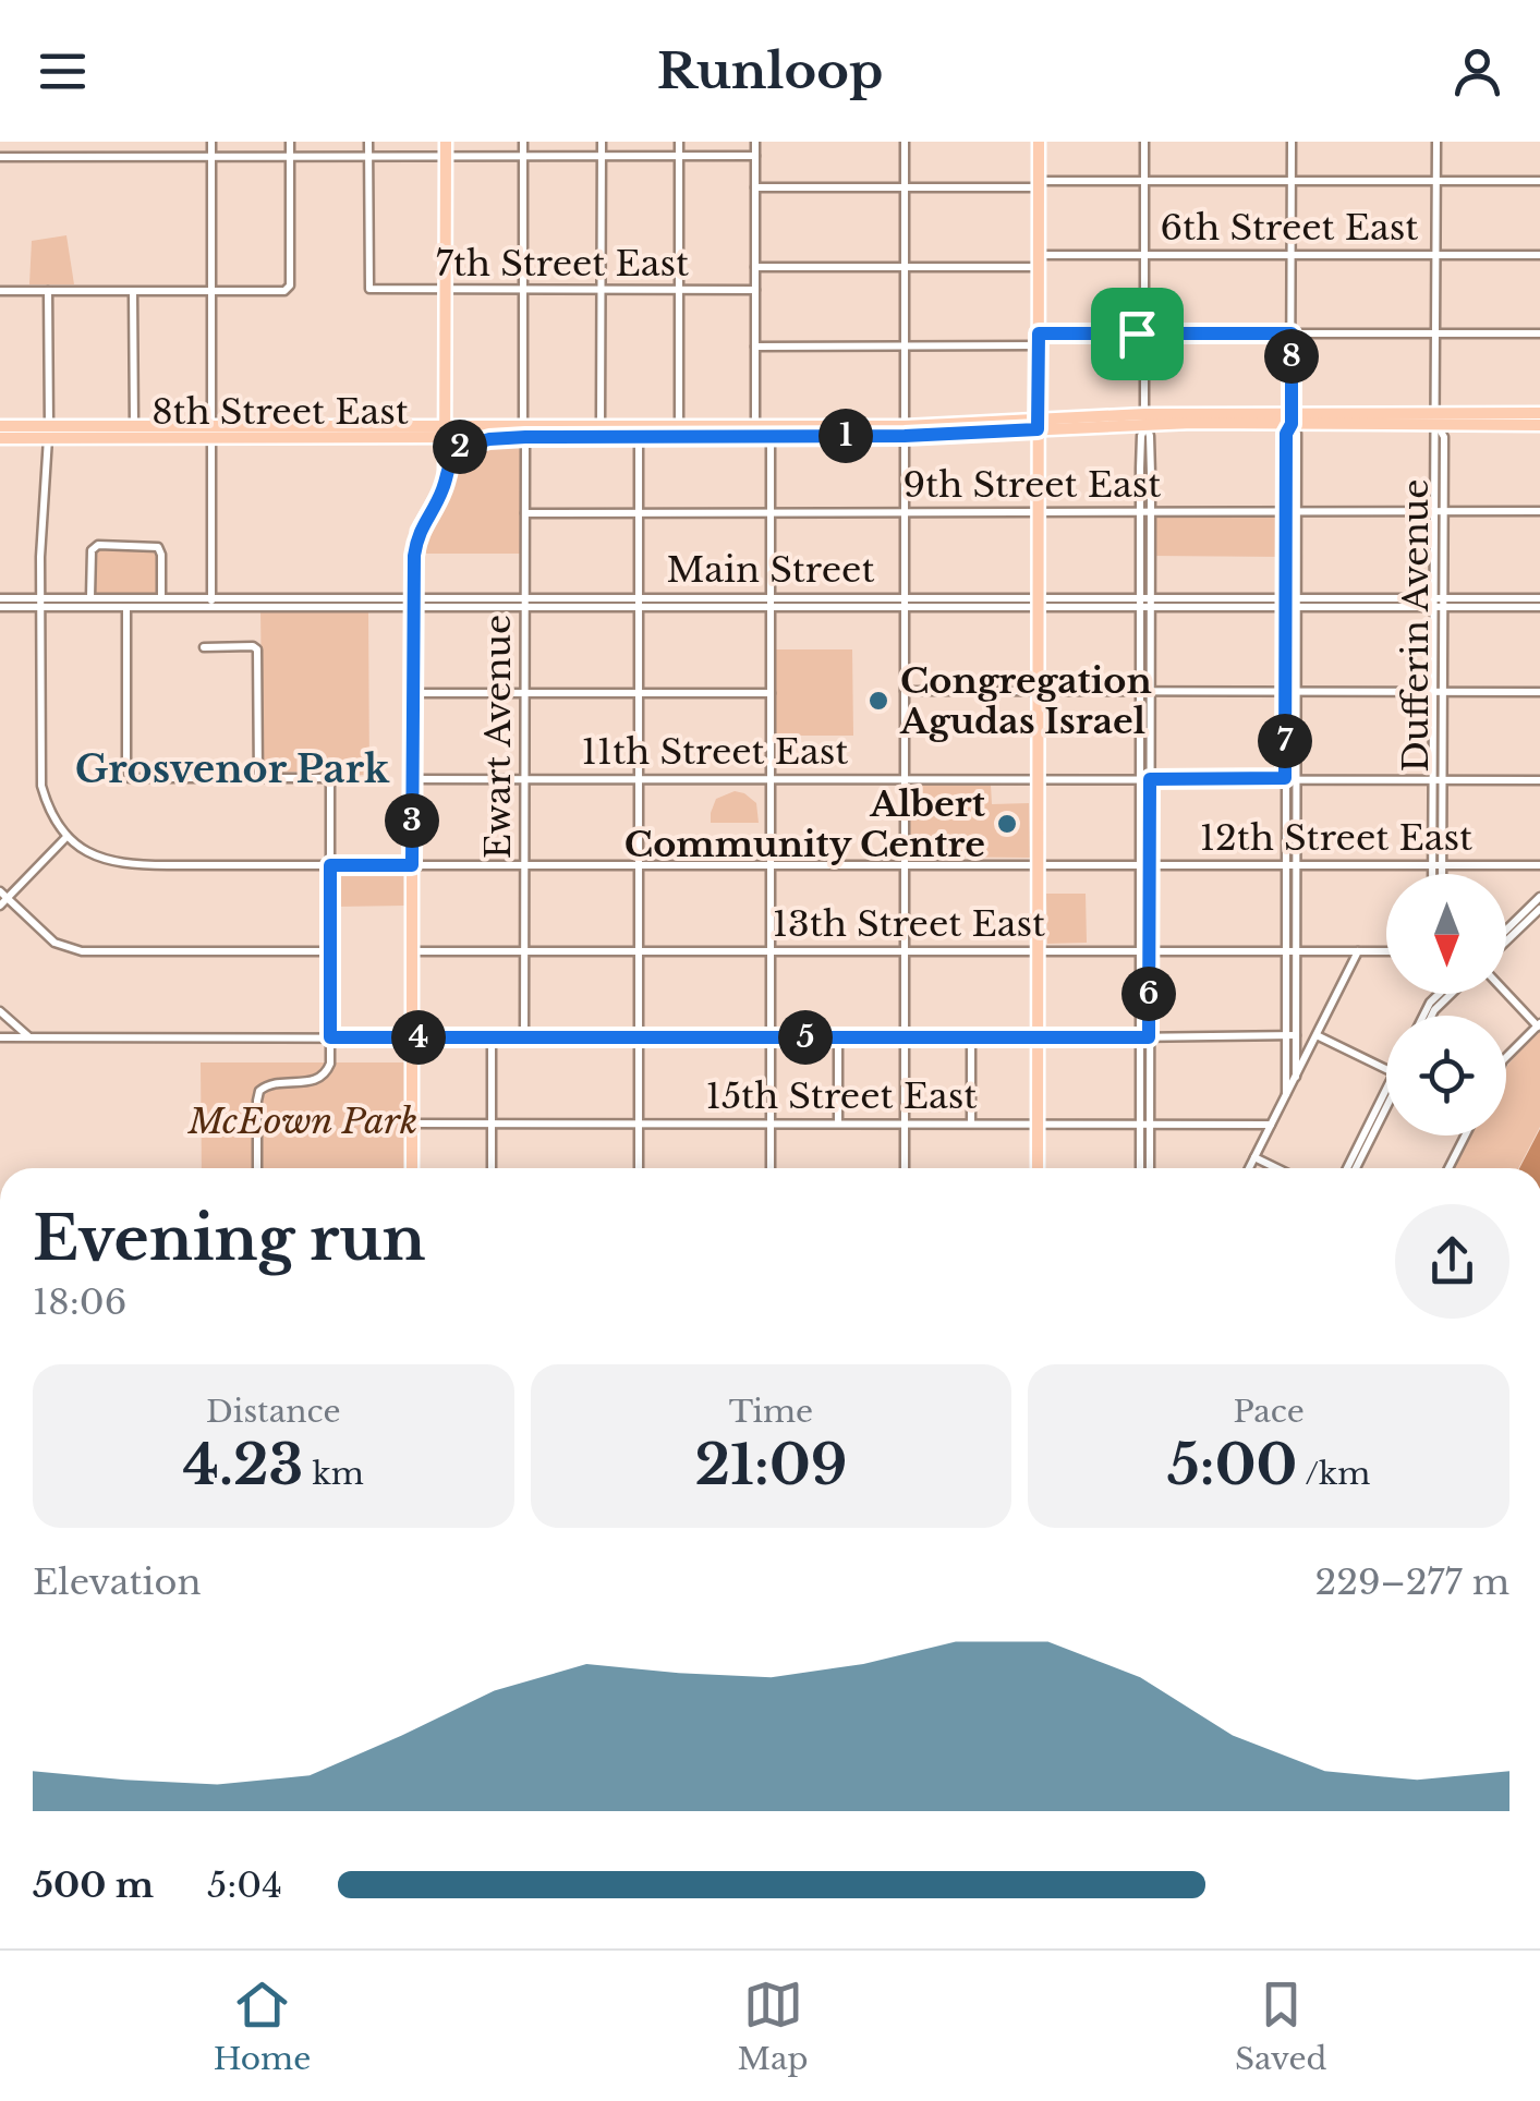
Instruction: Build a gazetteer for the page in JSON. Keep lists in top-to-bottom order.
{
  "streets": {
    "main road": ["8th Street East"],
    "street": [
      "6th Street East",
      "7th Street East",
      "9th Street East",
      "Main Street",
      "Dufferin Avenue",
      "Ewart Avenue",
      "11th Street East",
      "12th Street East",
      "13th Street East",
      "15th Street East"
    ]
  },
  "crossings": [
    ["6th Street East", "Dufferin Avenue"],
    ["7th Street East", "Ewart Avenue"],
    ["8th Street East", "Dufferin Avenue"],
    ["8th Street East", "Ewart Avenue"],
    ["9th Street East", "Dufferin Avenue"],
    ["9th Street East", "Ewart Avenue"],
    ["Main Street", "Dufferin Avenue"],
    ["Main Street", "Ewart Avenue"],
    ["Dufferin Avenue", "11th Street East"],
    ["Dufferin Avenue", "12th Street East"],
    ["Ewart Avenue", "11th Street East"],
    ["Ewart Avenue", "12th Street East"],
    ["Ewart Avenue", "13th Street East"]
  ],
  "districts": ["Grosvenor Park"],
  "parks": ["McEown Park"],
  "places": ["Congregation Agudas Israel", "Albert Community Centre"],
  "north": "bottom",
  "page": {
    "header": "Runloop",
    "pins": [
      "8",
      "1",
      "2",
      "7",
      "3",
      "6",
      "4",
      "5"
    ],
    "heading": ["Evening run", "18:06"],
    "stats": [
      ["Distance", "4.23 km"],
      ["Time", "21:09"],
      ["Pace", "5:00 /km"]
    ],
    "chart": ["Elevation", "229–277 m"],
    "list": [
      {
        "name": "500 m",
        "note": "5:04"
      }
    ],
    "tabs": ["Home", "Map", "Saved"]
  }
}
